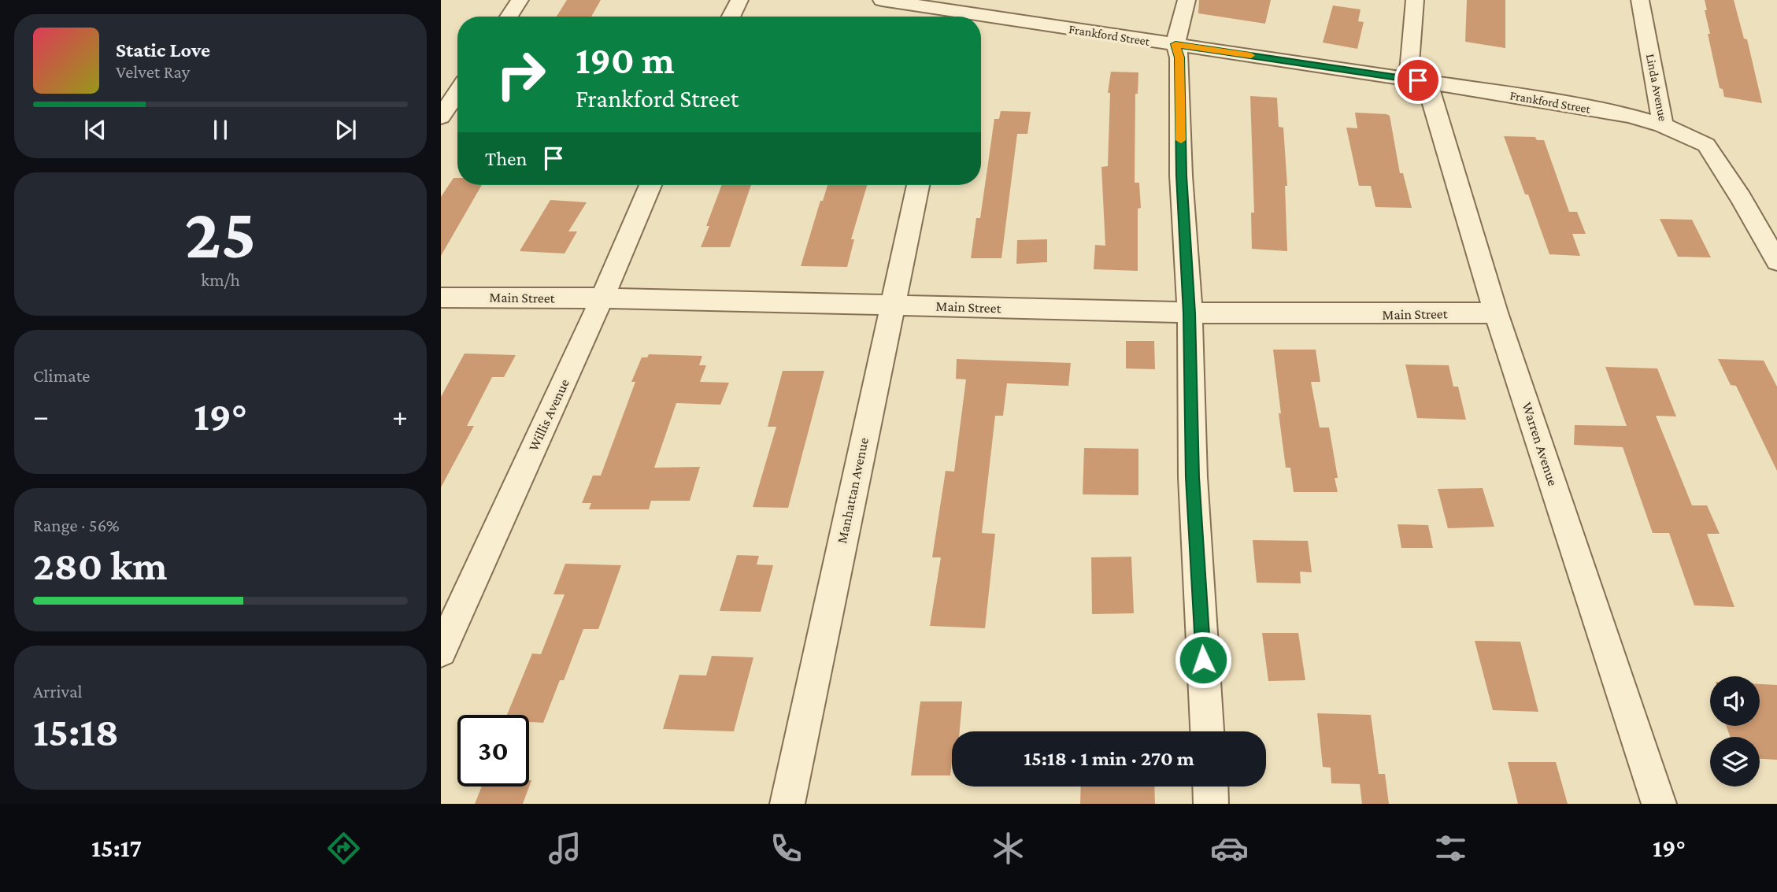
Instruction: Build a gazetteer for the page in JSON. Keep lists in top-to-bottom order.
{
  "streets": {
    "street": [
      "Frankford Street",
      "Linda Avenue",
      "Main Street",
      "Willis Avenue",
      "Warren Avenue",
      "Manhattan Avenue"
    ]
  },
  "crossings": [
    ["Frankford Street", "Linda Avenue"],
    ["Frankford Street", "Warren Avenue"],
    ["Main Street", "Willis Avenue"],
    ["Main Street", "Warren Avenue"],
    ["Main Street", "Manhattan Avenue"]
  ],
  "page": {
    "turn": ["190 m", "Frankford Street"],
    "song": ["Static Love", "Velvet Ray"],
    "then": "Then",
    "tile": [
      ["25", "km/h"],
      "Climate",
      ["Range · 56%", "280 km"],
      ["Arrival", "15:18"]
    ],
    "heat": ["−", "19°", "+"],
    "limit": "30",
    "trip": "15:18 · 1 min · 270 m",
    "tabs": ["15:17", "19°"]
  }
}
